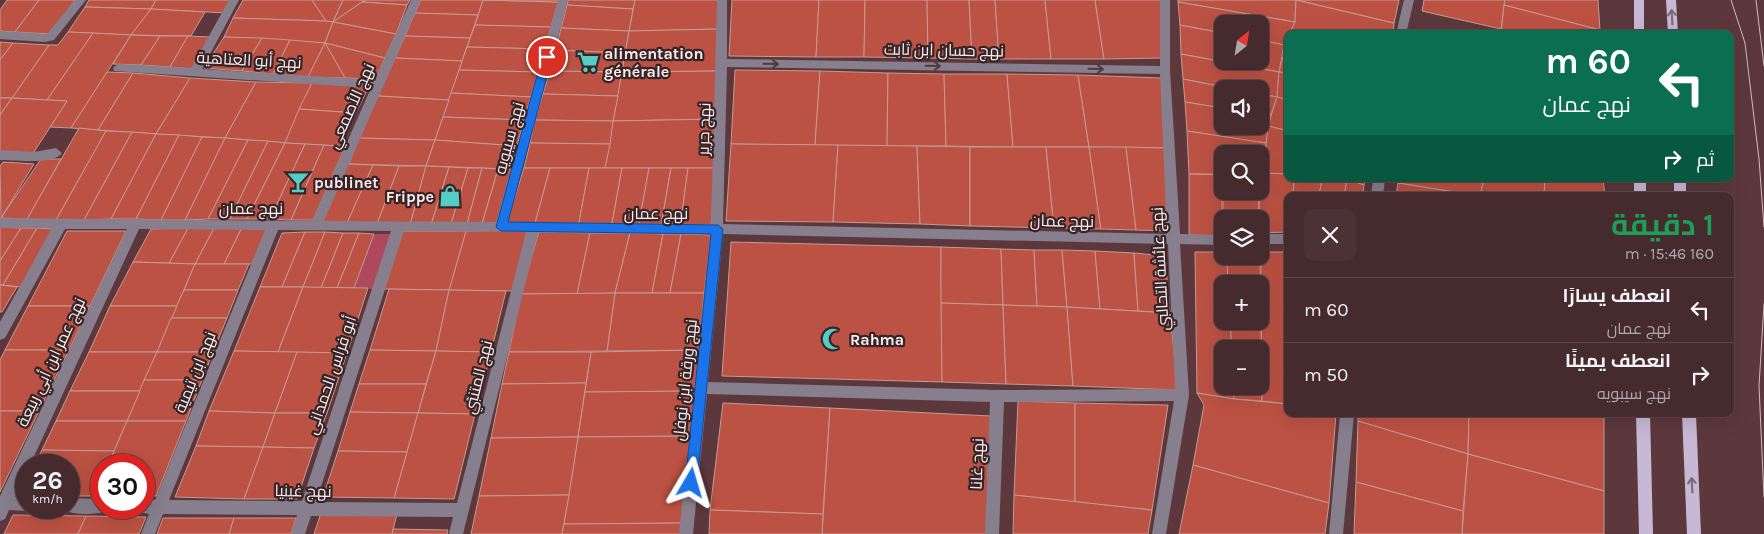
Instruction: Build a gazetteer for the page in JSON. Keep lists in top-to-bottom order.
{
  "streets": {
    "street": [
      "نهج حسان ابن ثابت",
      "نهج أبو العتاهية",
      "نهج الأصمعي",
      "نهج جرير",
      "نهج سيبويه",
      "نهج عمان",
      "نهج عائشة التحالبي",
      "نهج عمر ابن أبي ربيعة",
      "نهج ابن تيمية",
      "أبو فراس الحمداني",
      "نهج المتنبّي",
      "نهج ورقة ابن نوفل",
      "نهج غانا",
      "نهج غينيا"
    ]
  },
  "crossings": [
    ["نهج حسان ابن ثابت", "نهج جرير"],
    ["نهج حسان ابن ثابت", "نهج عائشة التحالبي"],
    ["نهج أبو العتاهية", "نهج الأصمعي"],
    ["نهج الأصمعي", "نهج عمان"],
    ["نهج جرير", "نهج عمان"],
    ["نهج جرير", "نهج ورقة ابن نوفل"],
    ["نهج سيبويه", "نهج عمان"],
    ["نهج عمان", "نهج عائشة التحالبي"],
    ["نهج عمان", "نهج عمر ابن أبي ربيعة"],
    ["نهج عمان", "نهج ابن تيمية"],
    ["نهج عمان", "أبو فراس الحمداني"],
    ["نهج عمان", "نهج المتنبّي"],
    ["نهج عمان", "نهج ورقة ابن نوفل"],
    ["نهج ابن تيمية", "نهج غينيا"],
    ["أبو فراس الحمداني", "نهج غينيا"],
    ["نهج المتنبّي", "نهج غينيا"]
  ],
  "one_way": ["نهج حسان ابن ثابت"],
  "places": {
    "supermarket": ["alimentation générale"],
    "bar": ["publinet"],
    "shop": ["Frippe"],
    "mosque": ["Rahma"]
  },
  "north": "top right",
  "page": {
    "map_buttons": ["+", "−"],
    "turn": ["60 m", "نهج عمان"],
    "then": "ثم",
    "heading": ["1 دقيقة", "160 m · 15:46"],
    "list": [
      {
        "name": "انعطف يسارًا",
        "note": "نهج عمان",
        "value": "60 m"
      },
      {
        "name": "انعطف يمينًا",
        "note": "نهج سيبويه",
        "value": "50 m"
      }
    ],
    "speed": "26 km/h",
    "limit": "30"
  }
}
